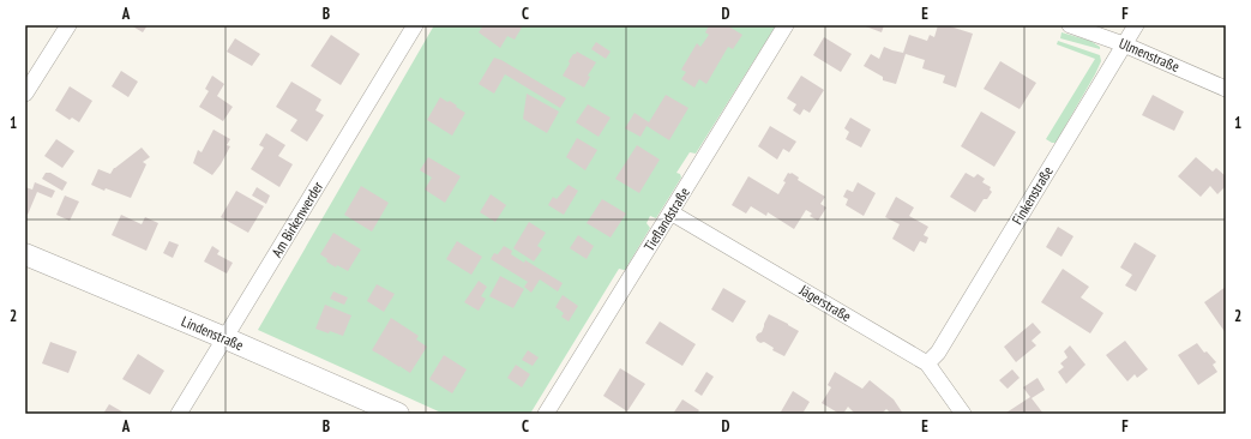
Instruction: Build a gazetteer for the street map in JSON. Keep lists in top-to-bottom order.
{
  "streets": {
    "street": [
      "Ulmenstraße",
      "Finkenstraße",
      "Am Birkenwerder",
      "Tieflandstraße",
      "Jägerstraße",
      "Lindenstraße"
    ]
  },
  "crossings": [
    ["Ulmenstraße", "Finkenstraße"],
    ["Finkenstraße", "Jägerstraße"],
    ["Am Birkenwerder", "Lindenstraße"],
    ["Tieflandstraße", "Jägerstraße"]
  ],
  "grid": {
    "columns": [
      "A",
      "B",
      "C",
      "D",
      "E",
      "F"
    ],
    "rows": ["1", "2"]
  }
}
